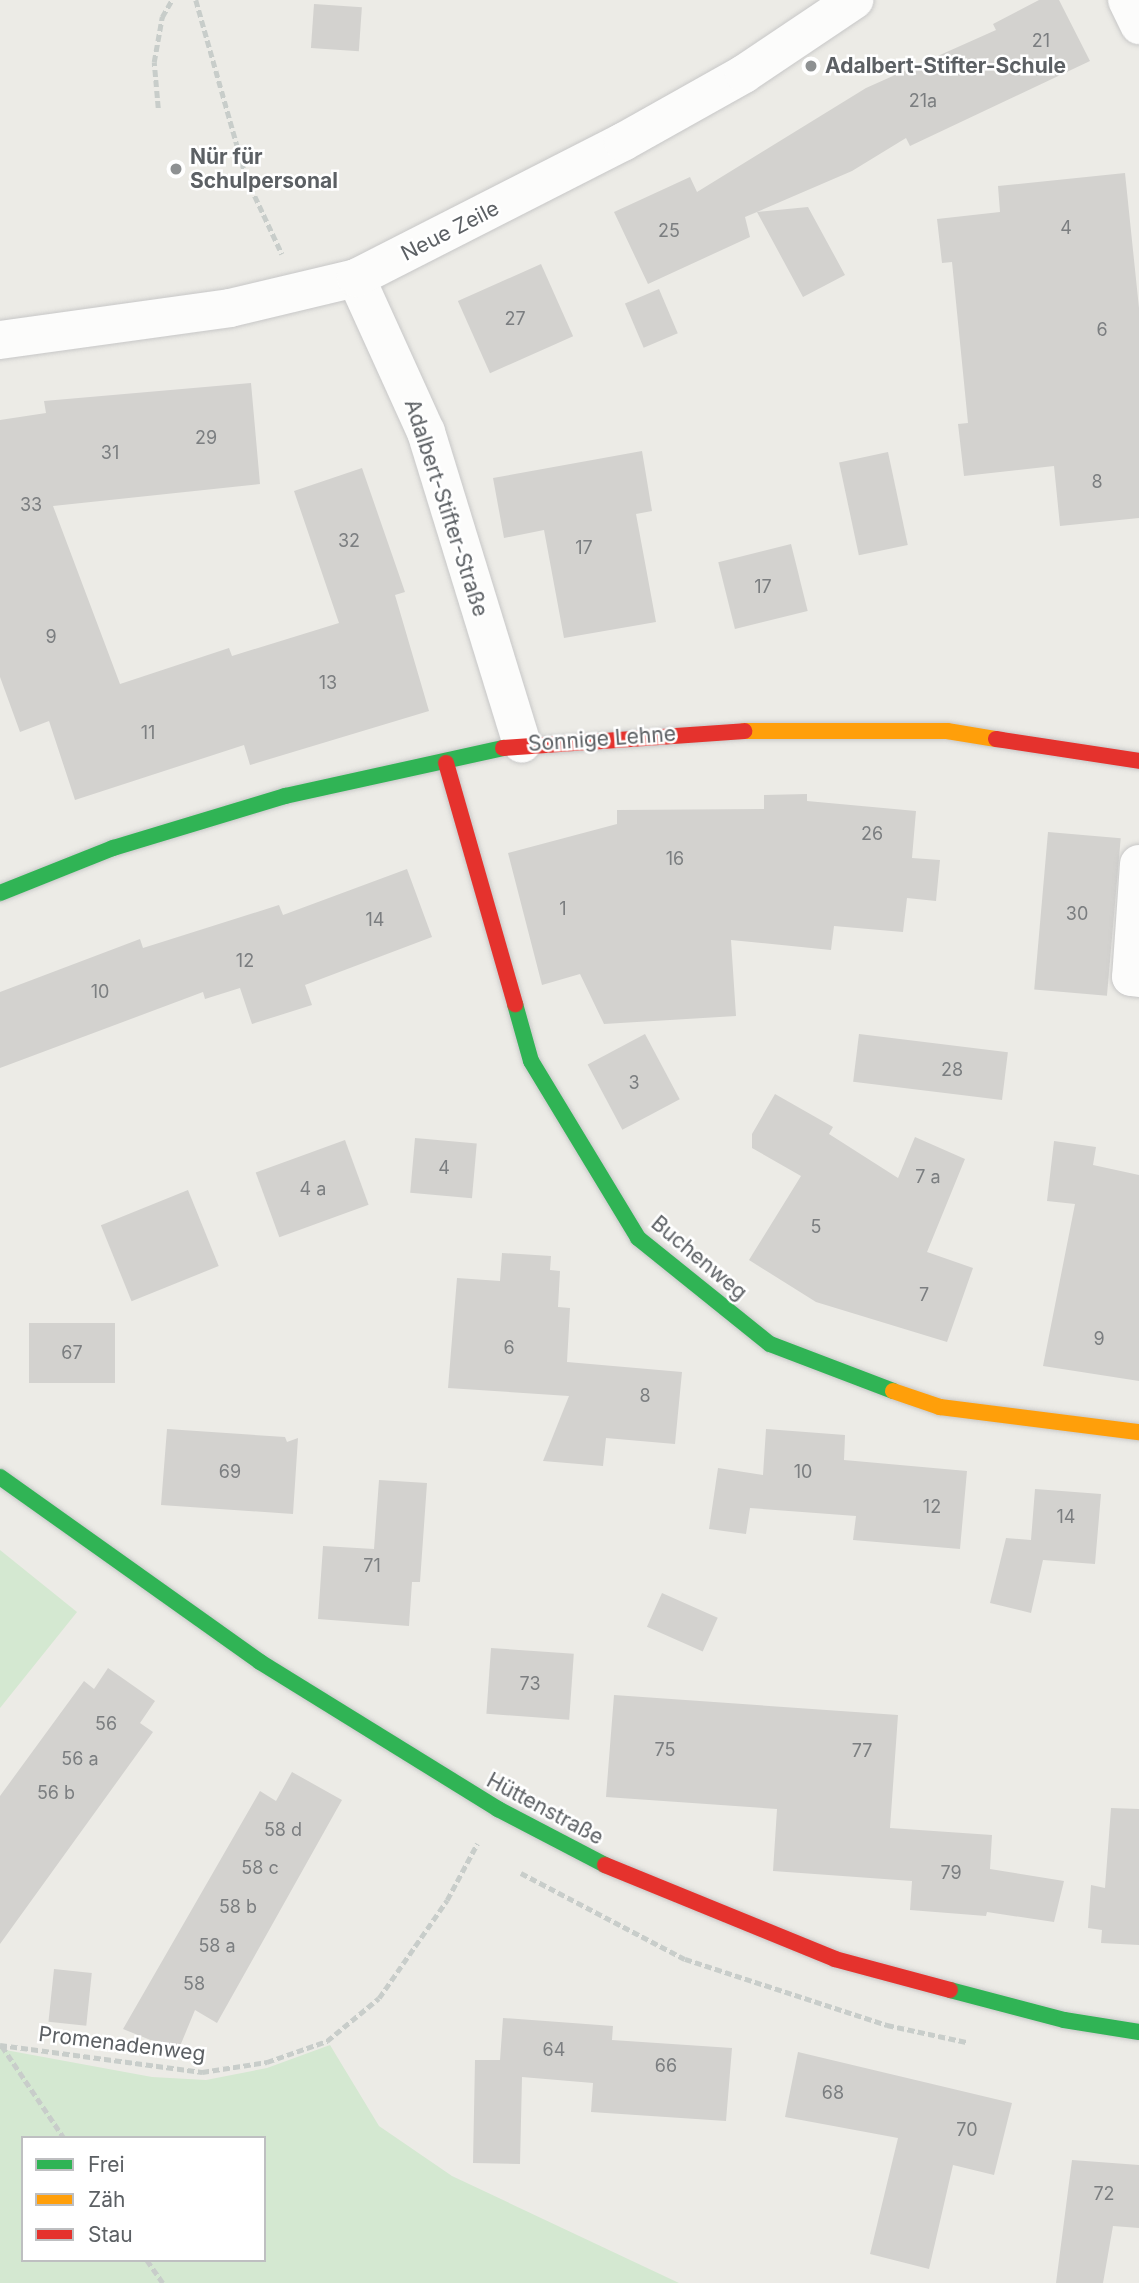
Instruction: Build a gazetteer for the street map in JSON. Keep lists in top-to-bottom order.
{
  "streets": {
    "street": [
      "Neue Zeile",
      "Adalbert-Stifter-Straße",
      "Sonnige Lehne",
      "Buchenweg",
      "Hüttenstraße"
    ],
    "path": ["Promenadenweg"]
  },
  "crossings": [
    ["Neue Zeile", "Adalbert-Stifter-Straße"],
    ["Adalbert-Stifter-Straße", "Sonnige Lehne"],
    ["Sonnige Lehne", "Buchenweg"]
  ],
  "places": ["Adalbert-Stifter-Schule", "Nür für Schulpersonal"],
  "house_numbers": [
    "21",
    "21a",
    "4",
    "25",
    "27",
    "6",
    "29",
    "31",
    "8",
    "33",
    "32",
    "17",
    "17",
    "9",
    "13",
    "11",
    "26",
    "16",
    "1",
    "30",
    "14",
    "12",
    "10",
    "28",
    "3",
    "4",
    "7 a",
    "4 a",
    "5",
    "7",
    "9",
    "6",
    "67",
    "8",
    "69",
    "10",
    "12",
    "14",
    "71",
    "73",
    "56",
    "75",
    "77",
    "56 a",
    "56 b",
    "58 d",
    "58 c",
    "79",
    "58 b",
    "58 a",
    "58",
    "64",
    "66",
    "68",
    "70",
    "72"
  ],
  "legend": ["Frei", "Zäh", "Stau"]
}
